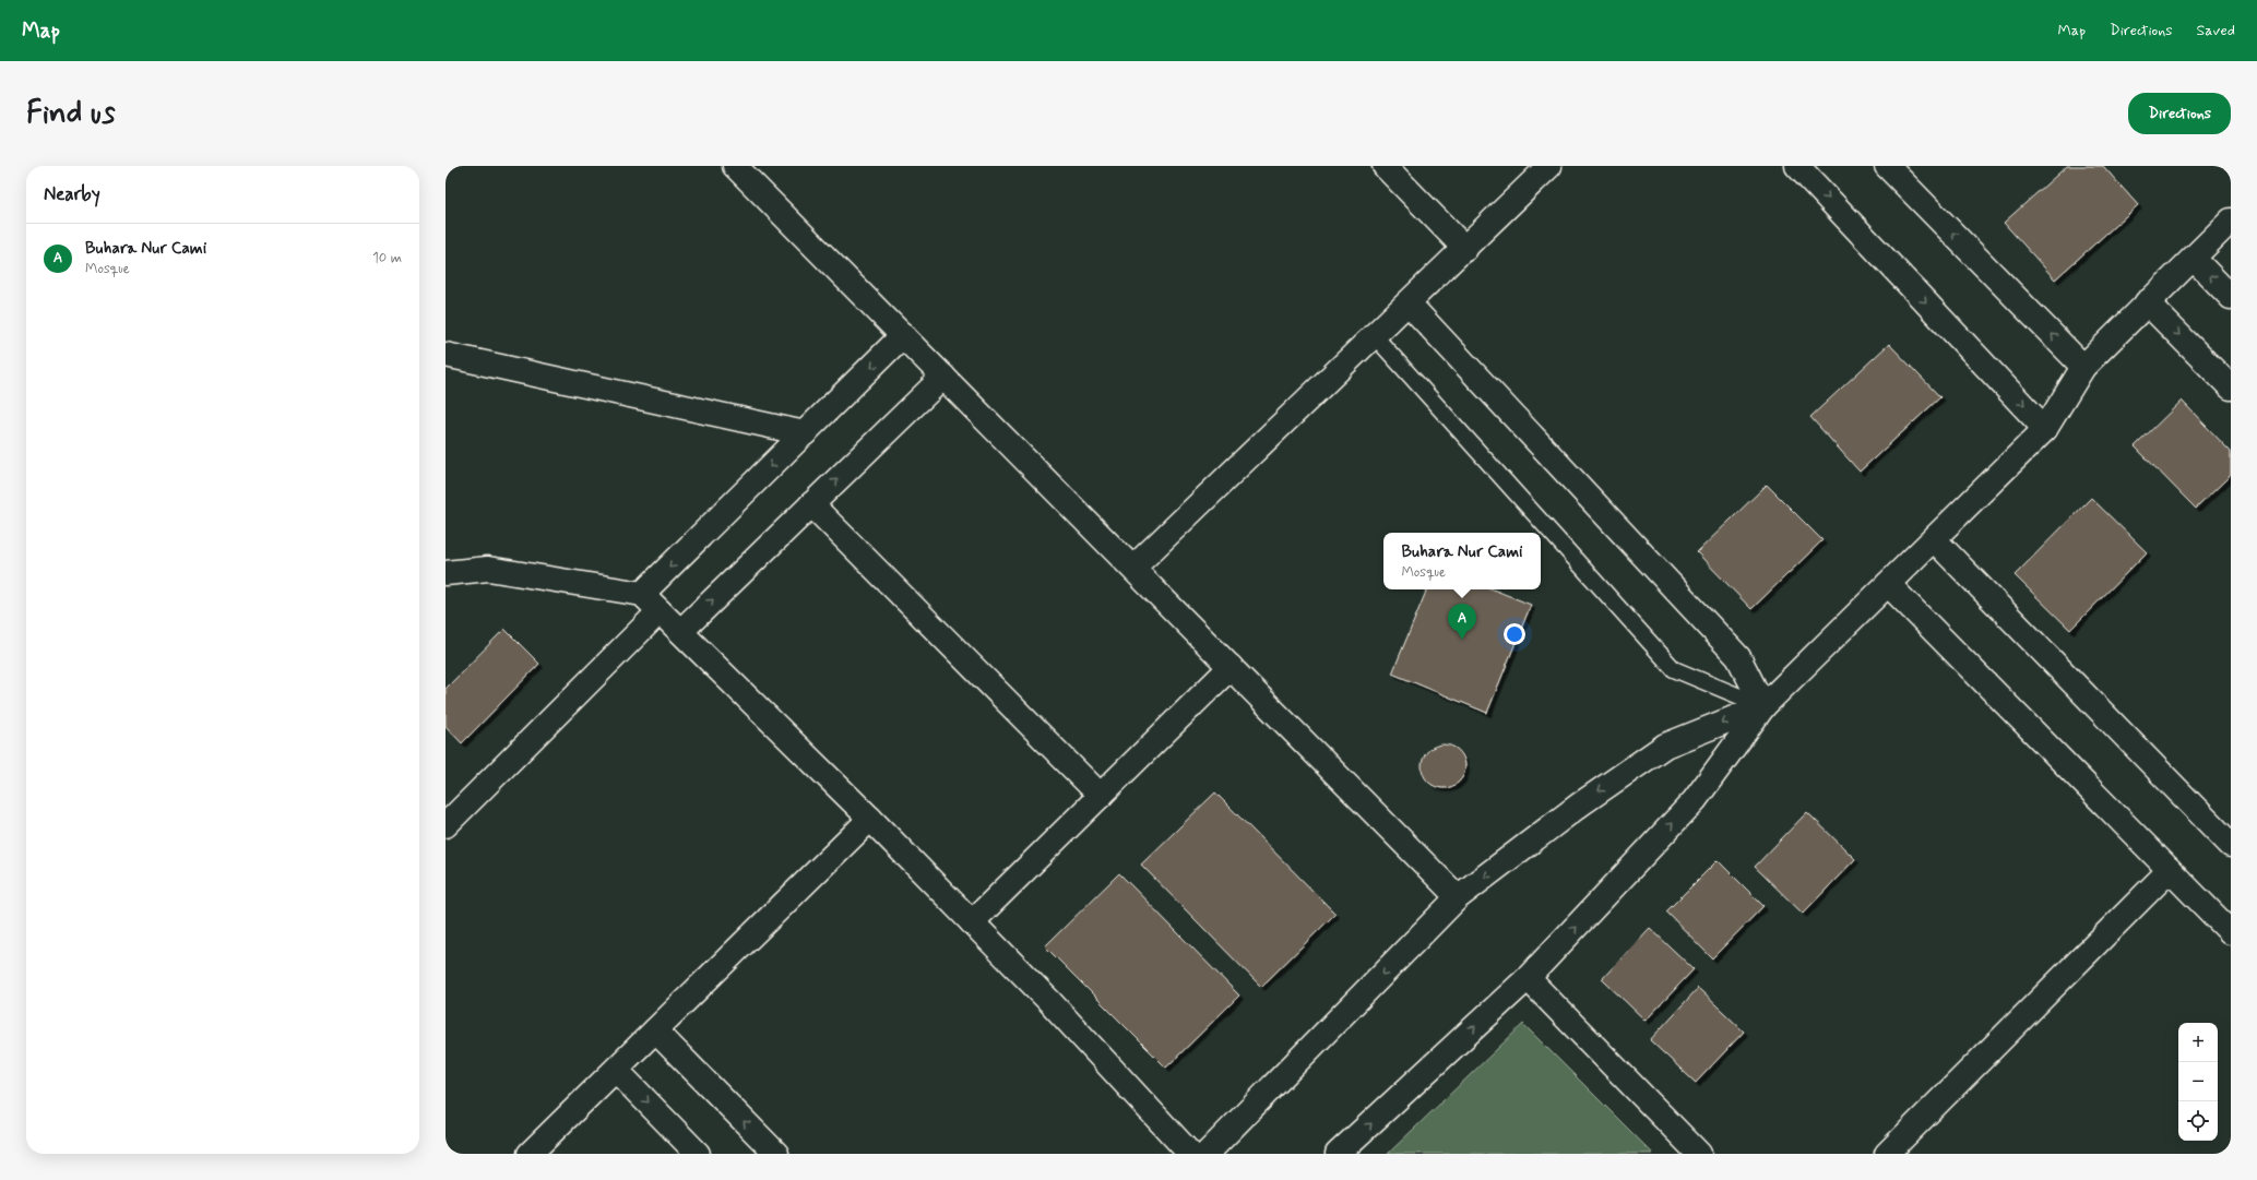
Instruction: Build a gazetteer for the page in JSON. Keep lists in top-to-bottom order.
{
  "page": {
    "header": "Map",
    "nav": ["Map", "Directions", "Saved"],
    "buttons": "Directions",
    "title": "Find us",
    "heading": "Nearby",
    "list": [
      {
        "mark": "A",
        "name": "Buhara Nur Cami",
        "note": "Mosque",
        "value": "10 m"
      }
    ],
    "popup": ["Buhara Nur Cami", "Mosque"],
    "pins": "A",
    "map_buttons": ["+", "−"]
  }
}
